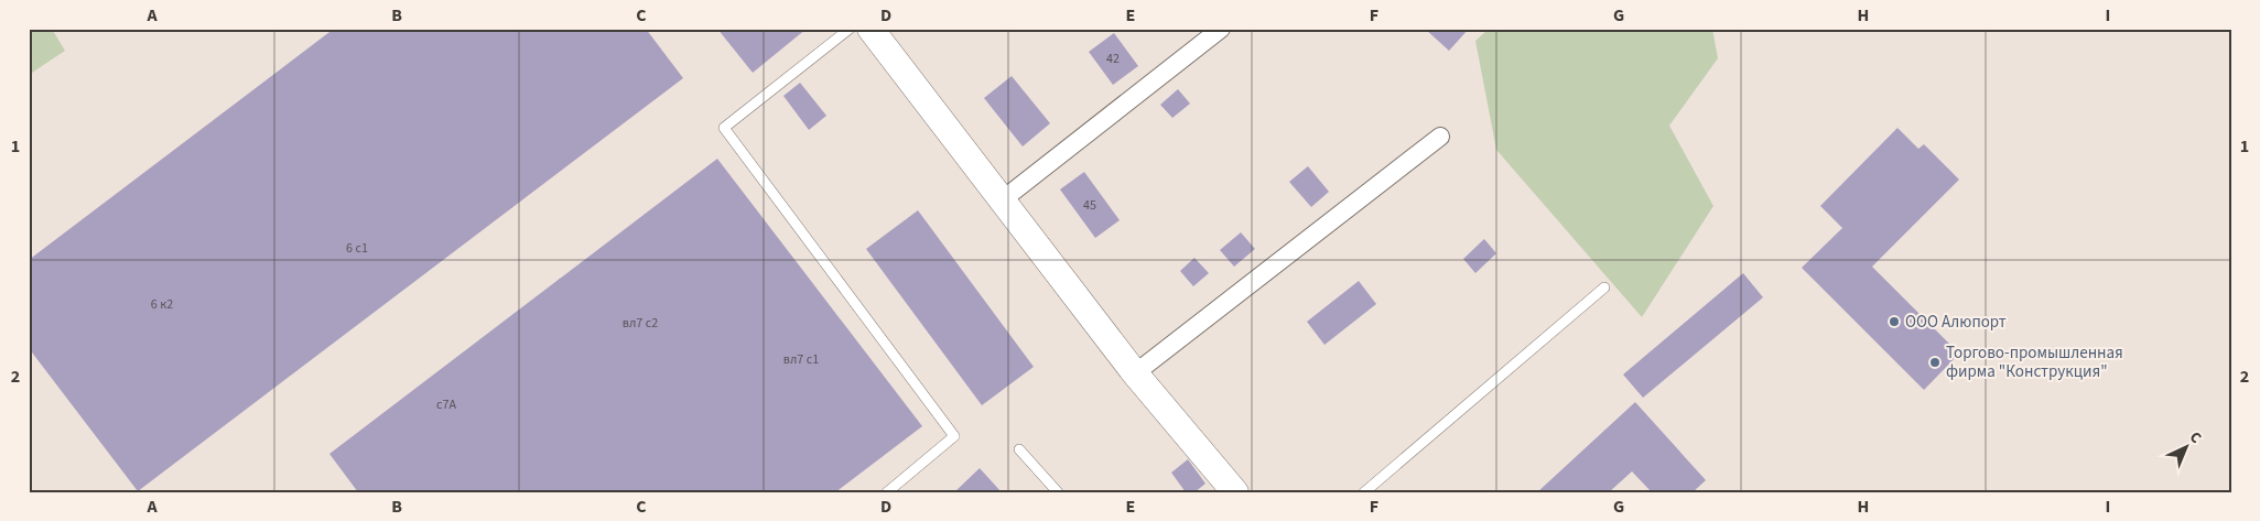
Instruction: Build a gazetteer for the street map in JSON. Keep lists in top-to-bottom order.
{
  "places": ["ООО Алюпорт", "Торгово-промышленная фирма \"Конструкция\""],
  "house_numbers": [
    "42",
    "45",
    "6 с1",
    "6 к2",
    "вл7 с2",
    "вл7 с1",
    "с7А"
  ],
  "north": "top right",
  "grid": {
    "columns": [
      "A",
      "B",
      "C",
      "D",
      "E",
      "F",
      "G",
      "H",
      "I"
    ],
    "rows": ["1", "2"]
  }
}
